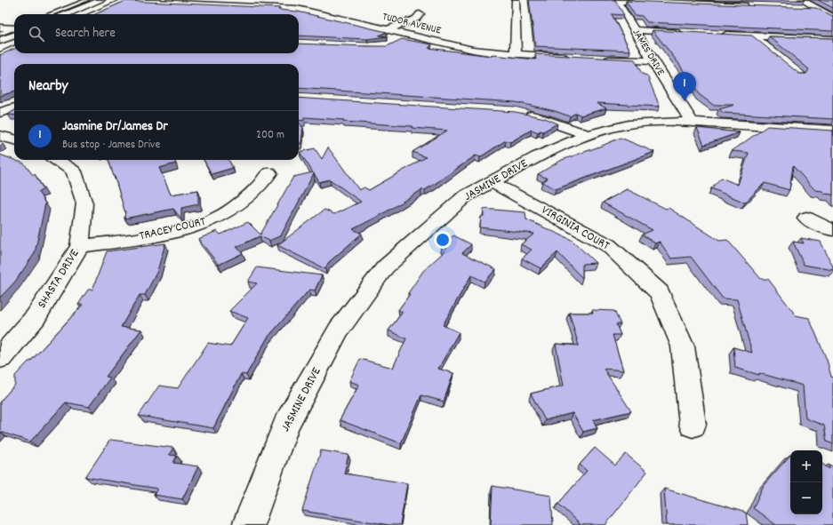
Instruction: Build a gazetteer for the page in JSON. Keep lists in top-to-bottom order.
{
  "streets": {
    "street": [
      "TUDOR AVENUE",
      "JAMES DRIVE",
      "JASMINE DRIVE",
      "VIRGINIA COURT",
      "TRACEY COURT",
      "SHASTA DRIVE"
    ]
  },
  "crossings": [
    ["JAMES DRIVE", "JASMINE DRIVE"],
    ["JASMINE DRIVE", "VIRGINIA COURT"],
    ["TRACEY COURT", "SHASTA DRIVE"]
  ],
  "page": {
    "search": "Search here",
    "heading": "Nearby",
    "pins": "1",
    "list": [
      {
        "mark": "1",
        "name": "Jasmine Dr/James Dr",
        "note": "Bus stop · James Drive",
        "value": "200 m"
      }
    ],
    "map_buttons": ["+", "−"]
  }
}
